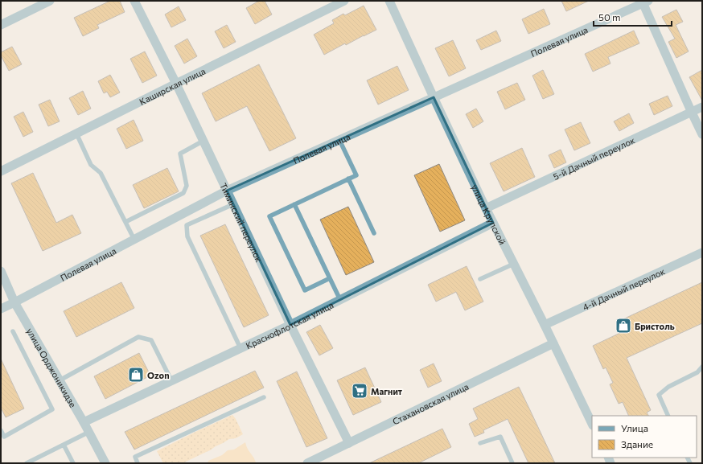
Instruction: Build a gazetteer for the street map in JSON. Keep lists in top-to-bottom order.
{
  "streets": {
    "street": [
      "Полевая улица",
      "Каширская улица",
      "5-й Дачный переулок",
      "улица Крупской",
      "Тиминский переулок",
      "4-й Дачный переулок",
      "Краснофлотская улица",
      "улица Орджоникидзе",
      "Стахановская улица"
    ]
  },
  "crossings": [
    ["Полевая улица", "улица Крупской"],
    ["Полевая улица", "Тиминский переулок"],
    ["Полевая улица", "улица Орджоникидзе"],
    ["Каширская улица", "Тиминский переулок"],
    ["5-й Дачный переулок", "улица Крупской"],
    ["улица Крупской", "4-й Дачный переулок"],
    ["улица Крупской", "Краснофлотская улица"],
    ["улица Крупской", "Стахановская улица"],
    ["Тиминский переулок", "Краснофлотская улица"],
    ["Тиминский переулок", "Стахановская улица"],
    ["Краснофлотская улица", "улица Орджоникидзе"]
  ],
  "places": {
    "shop": ["Бристоль", "Ozon"],
    "supermarket": ["Магнит"]
  },
  "legend": ["Улица", "Здание"],
  "scale_bar": "50 m"
}
